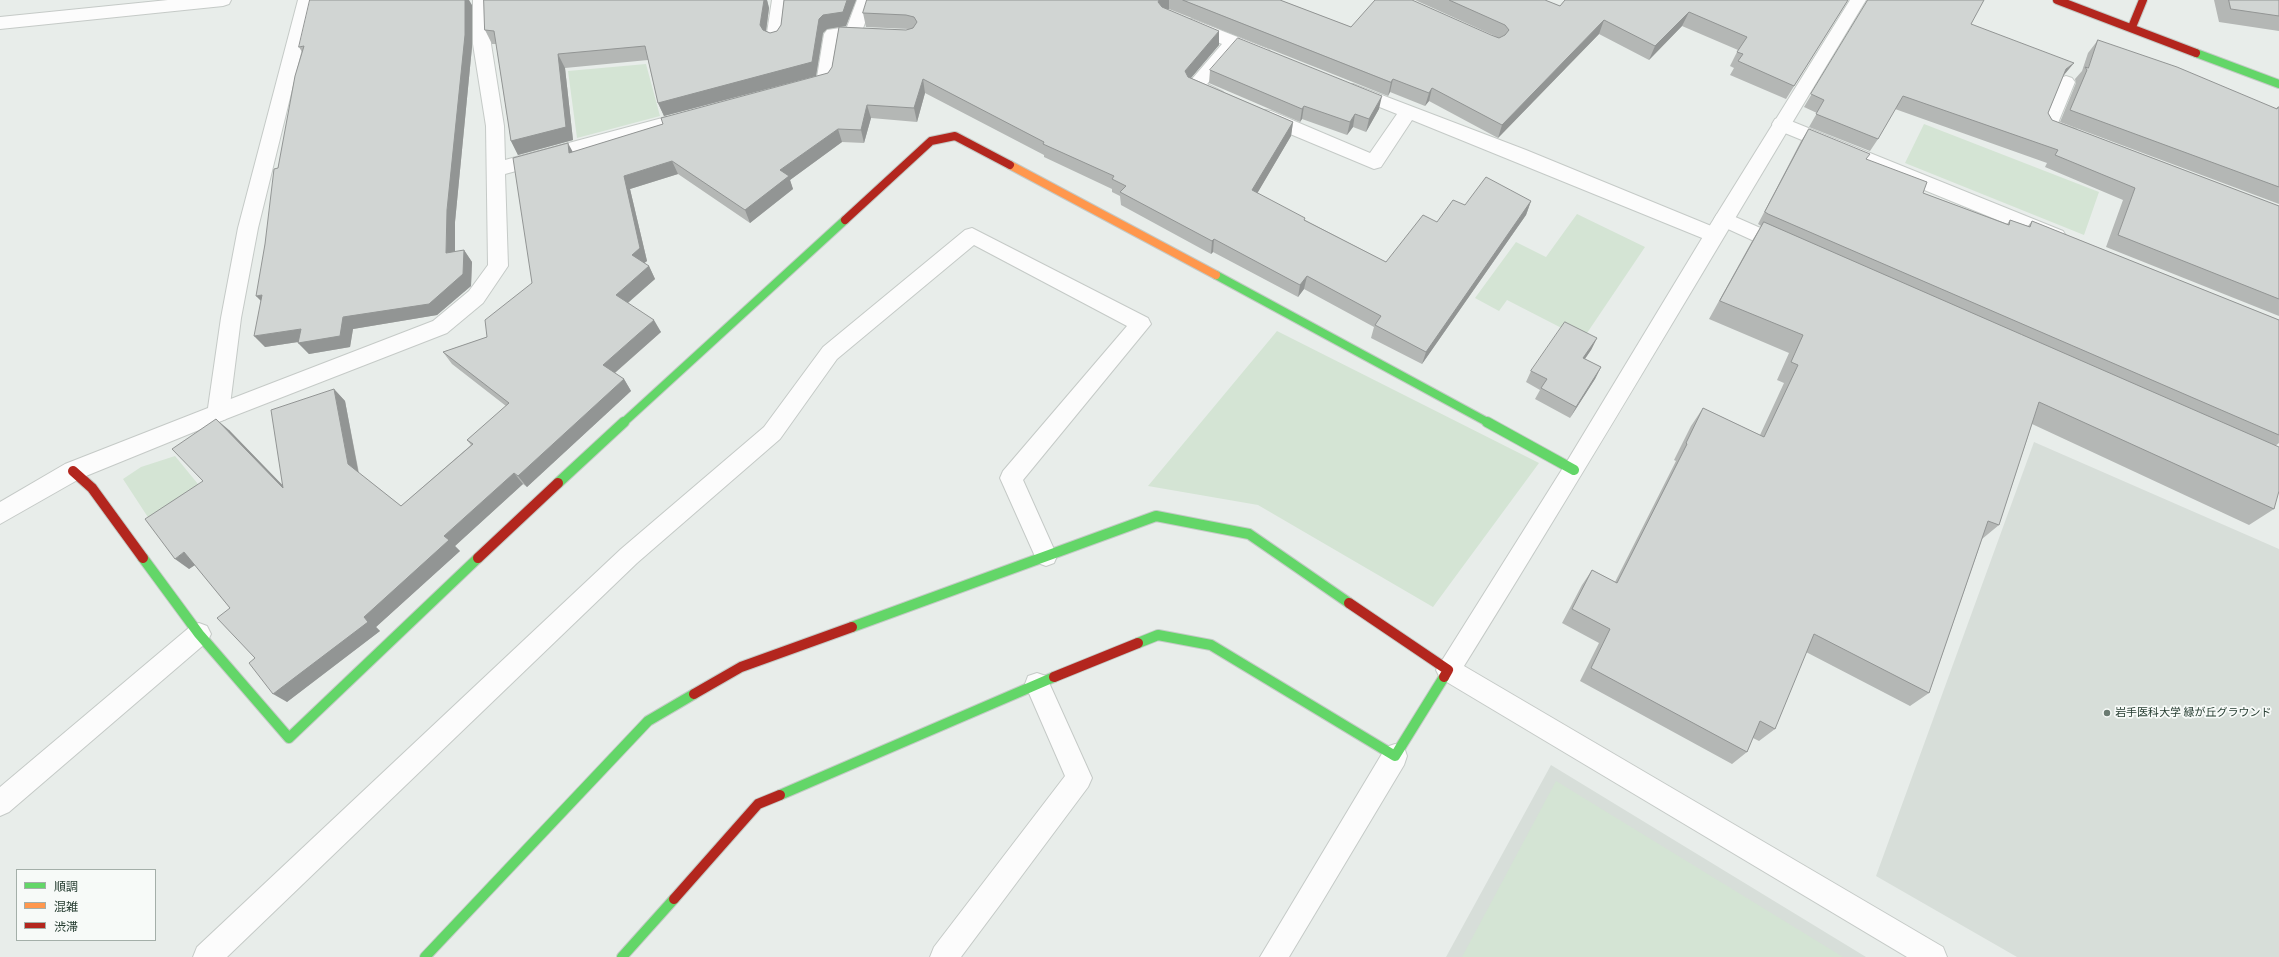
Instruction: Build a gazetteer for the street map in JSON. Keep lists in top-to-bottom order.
{
  "places": ["岩手医科大学 緑が丘グラウンド"],
  "legend": ["順調", "混雑", "渋滞"]
}
